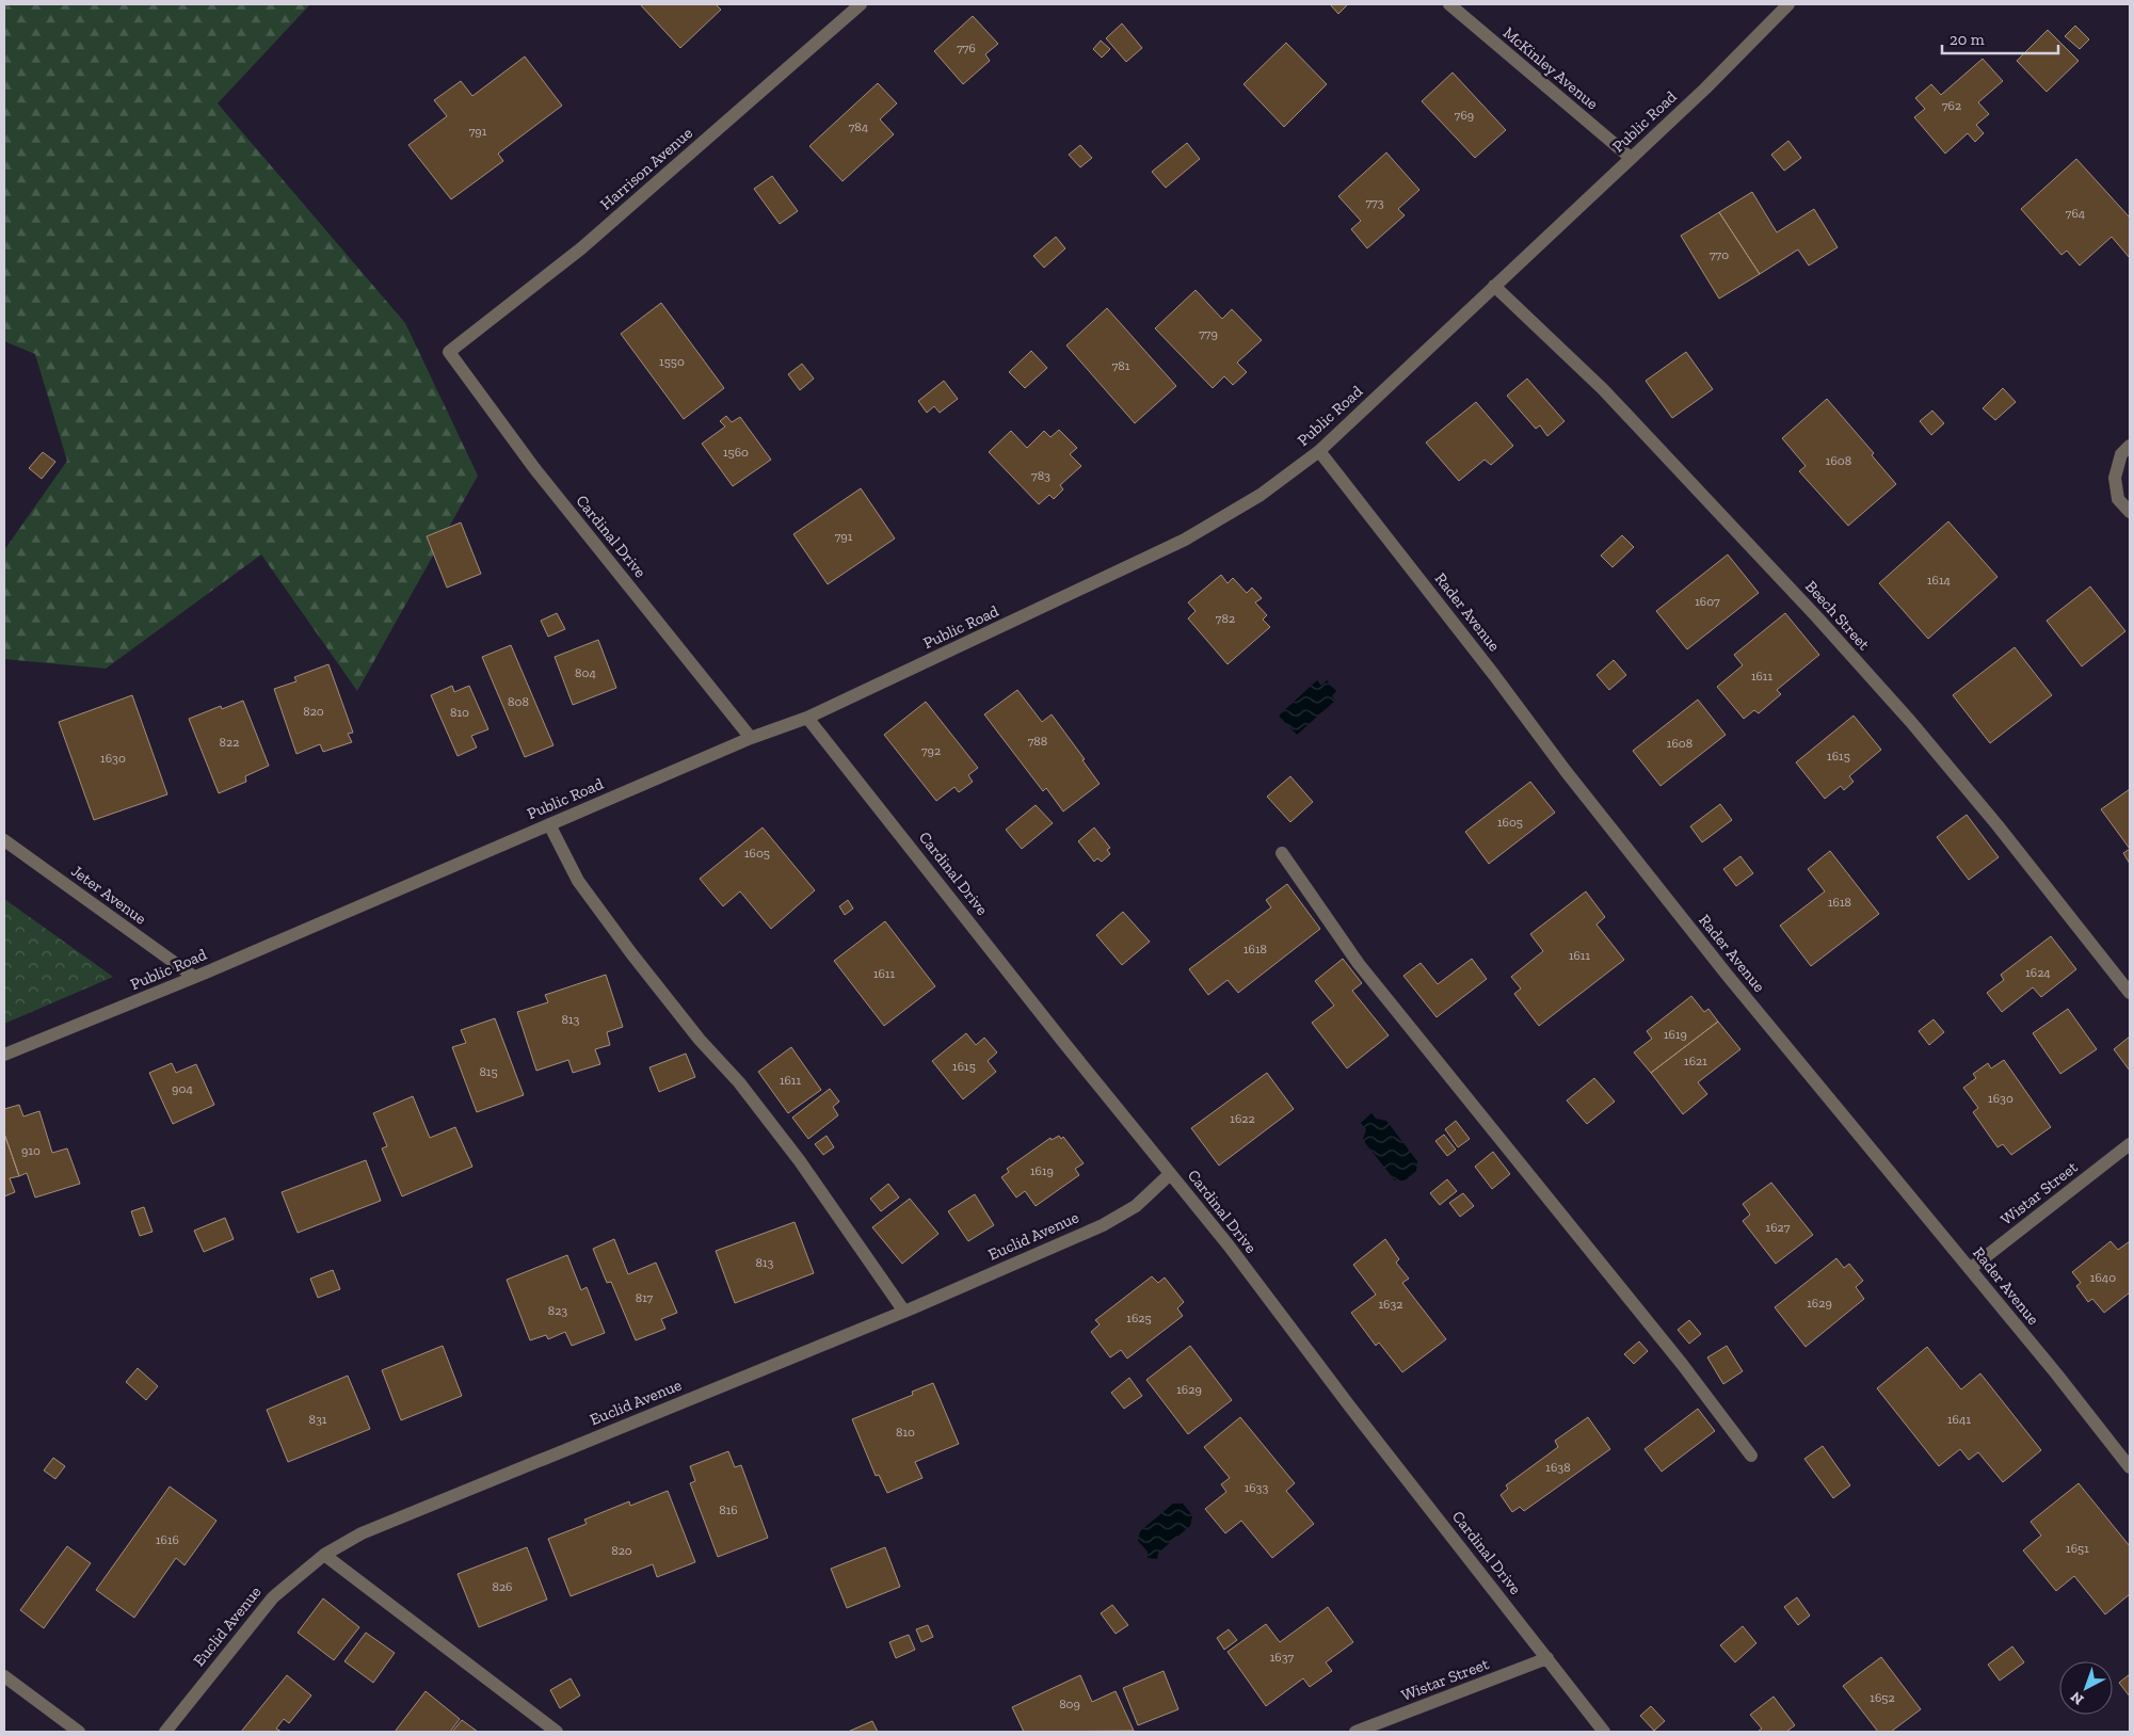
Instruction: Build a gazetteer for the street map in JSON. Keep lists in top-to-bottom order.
{
  "streets": {
    "street": [
      "McKinley Avenue",
      "Public Road",
      "Harrison Avenue",
      "Cardinal Drive",
      "Rader Avenue",
      "Beech Street",
      "Jeter Avenue",
      "Wistar Street",
      "Euclid Avenue"
    ]
  },
  "crossings": [
    ["McKinley Avenue", "Public Road"],
    ["Public Road", "Cardinal Drive"],
    ["Public Road", "Rader Avenue"],
    ["Public Road", "Beech Street"],
    ["Public Road", "Jeter Avenue"],
    ["Harrison Avenue", "Cardinal Drive"],
    ["Cardinal Drive", "Wistar Street"],
    ["Cardinal Drive", "Euclid Avenue"],
    ["Rader Avenue", "Wistar Street"]
  ],
  "house_numbers": [
    "776",
    "762",
    "769",
    "784",
    "791",
    "773",
    "764",
    "770",
    "779",
    "1550",
    "781",
    "1560",
    "1608",
    "783",
    "791",
    "1614",
    "1607",
    "782",
    "804",
    "1611",
    "808",
    "820",
    "810",
    "788",
    "822",
    "1608",
    "792",
    "1615",
    "1630",
    "1605",
    "1605",
    "1618",
    "1618",
    "1611",
    "1624",
    "1611",
    "813",
    "1619",
    "1621",
    "1615",
    "815",
    "1611",
    "904",
    "1630",
    "1622",
    "910",
    "1619",
    "1627",
    "813",
    "1640",
    "817",
    "1629",
    "1632",
    "823",
    "1625",
    "1629",
    "831",
    "1641",
    "810",
    "1638",
    "1633",
    "816",
    "1616",
    "1651",
    "820",
    "826",
    "1637",
    "1652",
    "809"
  ],
  "scale_bar": "20 m",
  "north": "bottom left"
}
